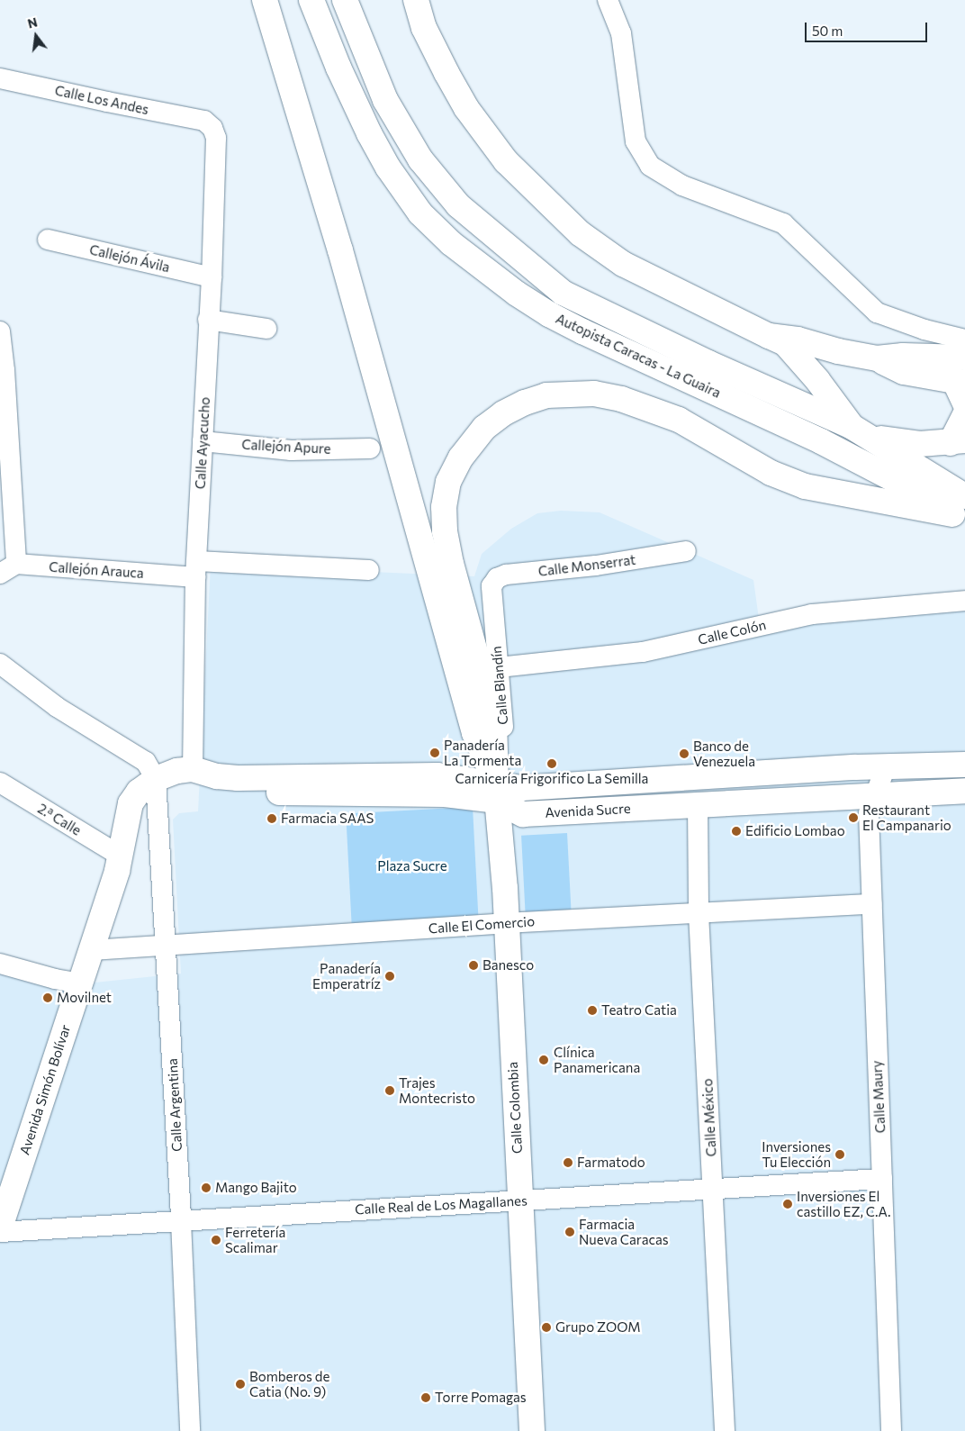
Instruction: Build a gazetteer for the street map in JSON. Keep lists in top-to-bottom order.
{
  "streets": {
    "main road": [
      "Autopista Caracas - La Guaira",
      "Avenida Sucre",
      "Avenida Simón Bolívar",
      "Calle Colombia"
    ],
    "street": [
      "Calle Los Andes",
      "Callejón Ávila",
      "Calle Ayacucho",
      "Callejón Apure",
      "Calle Monserrat",
      "Callejón Arauca",
      "Calle Colón",
      "Calle Blandín",
      "2.ª Calle",
      "Calle El Comercio",
      "Calle Maury",
      "Calle Argentina",
      "Calle México",
      "Calle Real de Los Magallanes"
    ]
  },
  "crossings": [
    ["Calle Los Andes", "Calle Ayacucho"],
    ["Callejón Ávila", "Calle Ayacucho"],
    ["Calle Ayacucho", "Callejón Apure"],
    ["Calle Ayacucho", "Callejón Arauca"],
    ["Calle Ayacucho", "Avenida Sucre"],
    ["Calle Monserrat", "Calle Blandín"],
    ["Calle Colón", "Calle Blandín"],
    ["Calle Blandín", "Avenida Sucre"],
    ["Calle Blandín", "Calle Colombia"],
    ["Avenida Sucre", "Avenida Simón Bolívar"],
    ["Avenida Sucre", "Calle Maury"],
    ["Avenida Sucre", "Calle Argentina"],
    ["Avenida Sucre", "Calle Colombia"],
    ["Avenida Sucre", "Calle México"],
    ["2.ª Calle", "Avenida Simón Bolívar"],
    ["Calle El Comercio", "Avenida Simón Bolívar"],
    ["Calle El Comercio", "Calle Maury"],
    ["Calle El Comercio", "Calle Argentina"],
    ["Calle El Comercio", "Calle Colombia"],
    ["Calle El Comercio", "Calle México"],
    ["Avenida Simón Bolívar", "Calle Argentina"],
    ["Calle Maury", "Calle Real de Los Magallanes"],
    ["Calle Argentina", "Calle Real de Los Magallanes"],
    ["Calle Colombia", "Calle Real de Los Magallanes"],
    ["Calle México", "Calle Real de Los Magallanes"]
  ],
  "parks": ["Plaza Sucre"],
  "places": [
    "Panadería La Tormenta",
    "Banco de Venezuela",
    "Carnicería Frigorifico La Semilla",
    "Restaurant El Campanario",
    "Farmacia SAAS",
    "Edificio Lombao",
    "Banesco",
    "Panadería Emperatríz",
    "Movilnet",
    "Teatro Catia",
    "Clínica Panamericana",
    "Trajes Montecristo",
    "Inversiones Tu Elección",
    "Farmatodo",
    "Mango Bajito",
    "Inversiones El castillo EZ, C.A.",
    "Farmacia Nueva Caracas",
    "Ferretería Scalimar",
    "Grupo ZOOM",
    "Bomberos de Catia (No. 9)",
    "Torre Pomagas"
  ],
  "scale_bar": "50 m",
  "north": "top"
}
